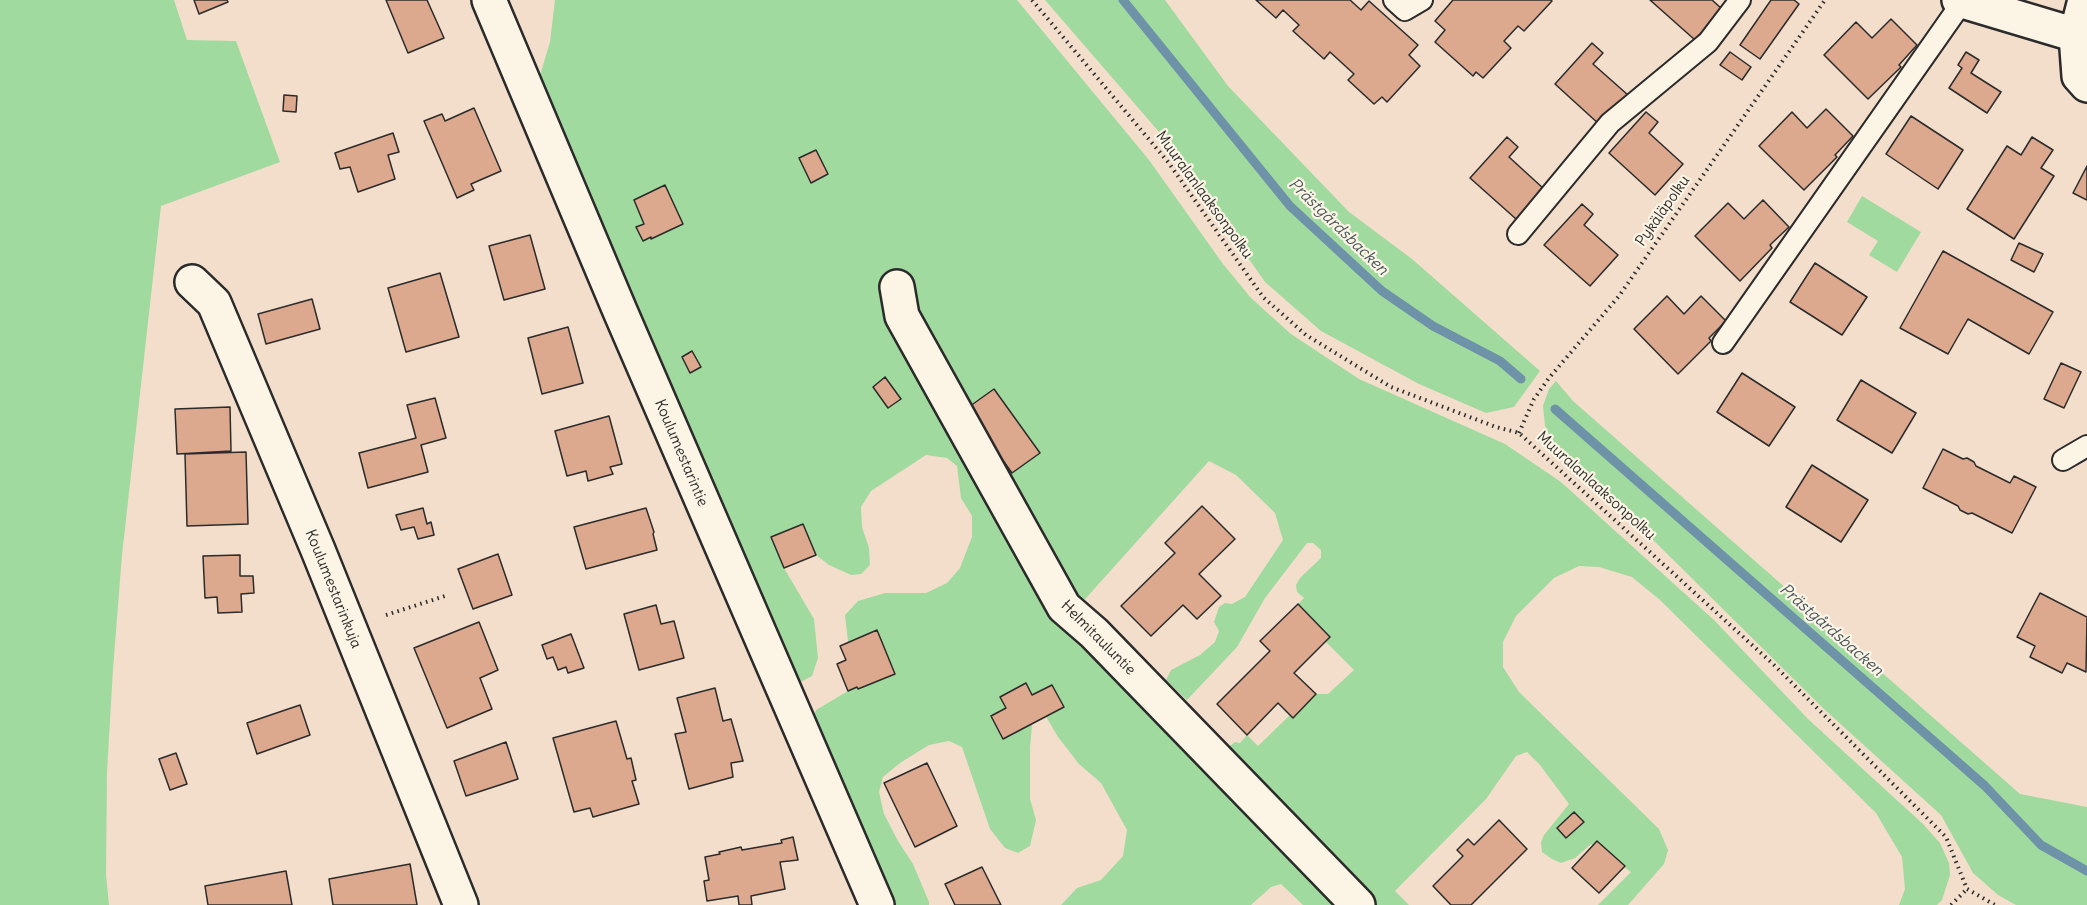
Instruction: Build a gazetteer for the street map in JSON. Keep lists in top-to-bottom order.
{
  "streets": {
    "street": ["Koulumestarintie", "Koulumestarinkuja", "Helmitauluntie"],
    "path": ["Muuralanlaaksonpolku", "Pykäläpolku"]
  },
  "crossings": [
    ["Muuralanlaaksonpolku", "Pykäläpolku"]
  ],
  "water": ["Prästgårdsbacken"]
}
